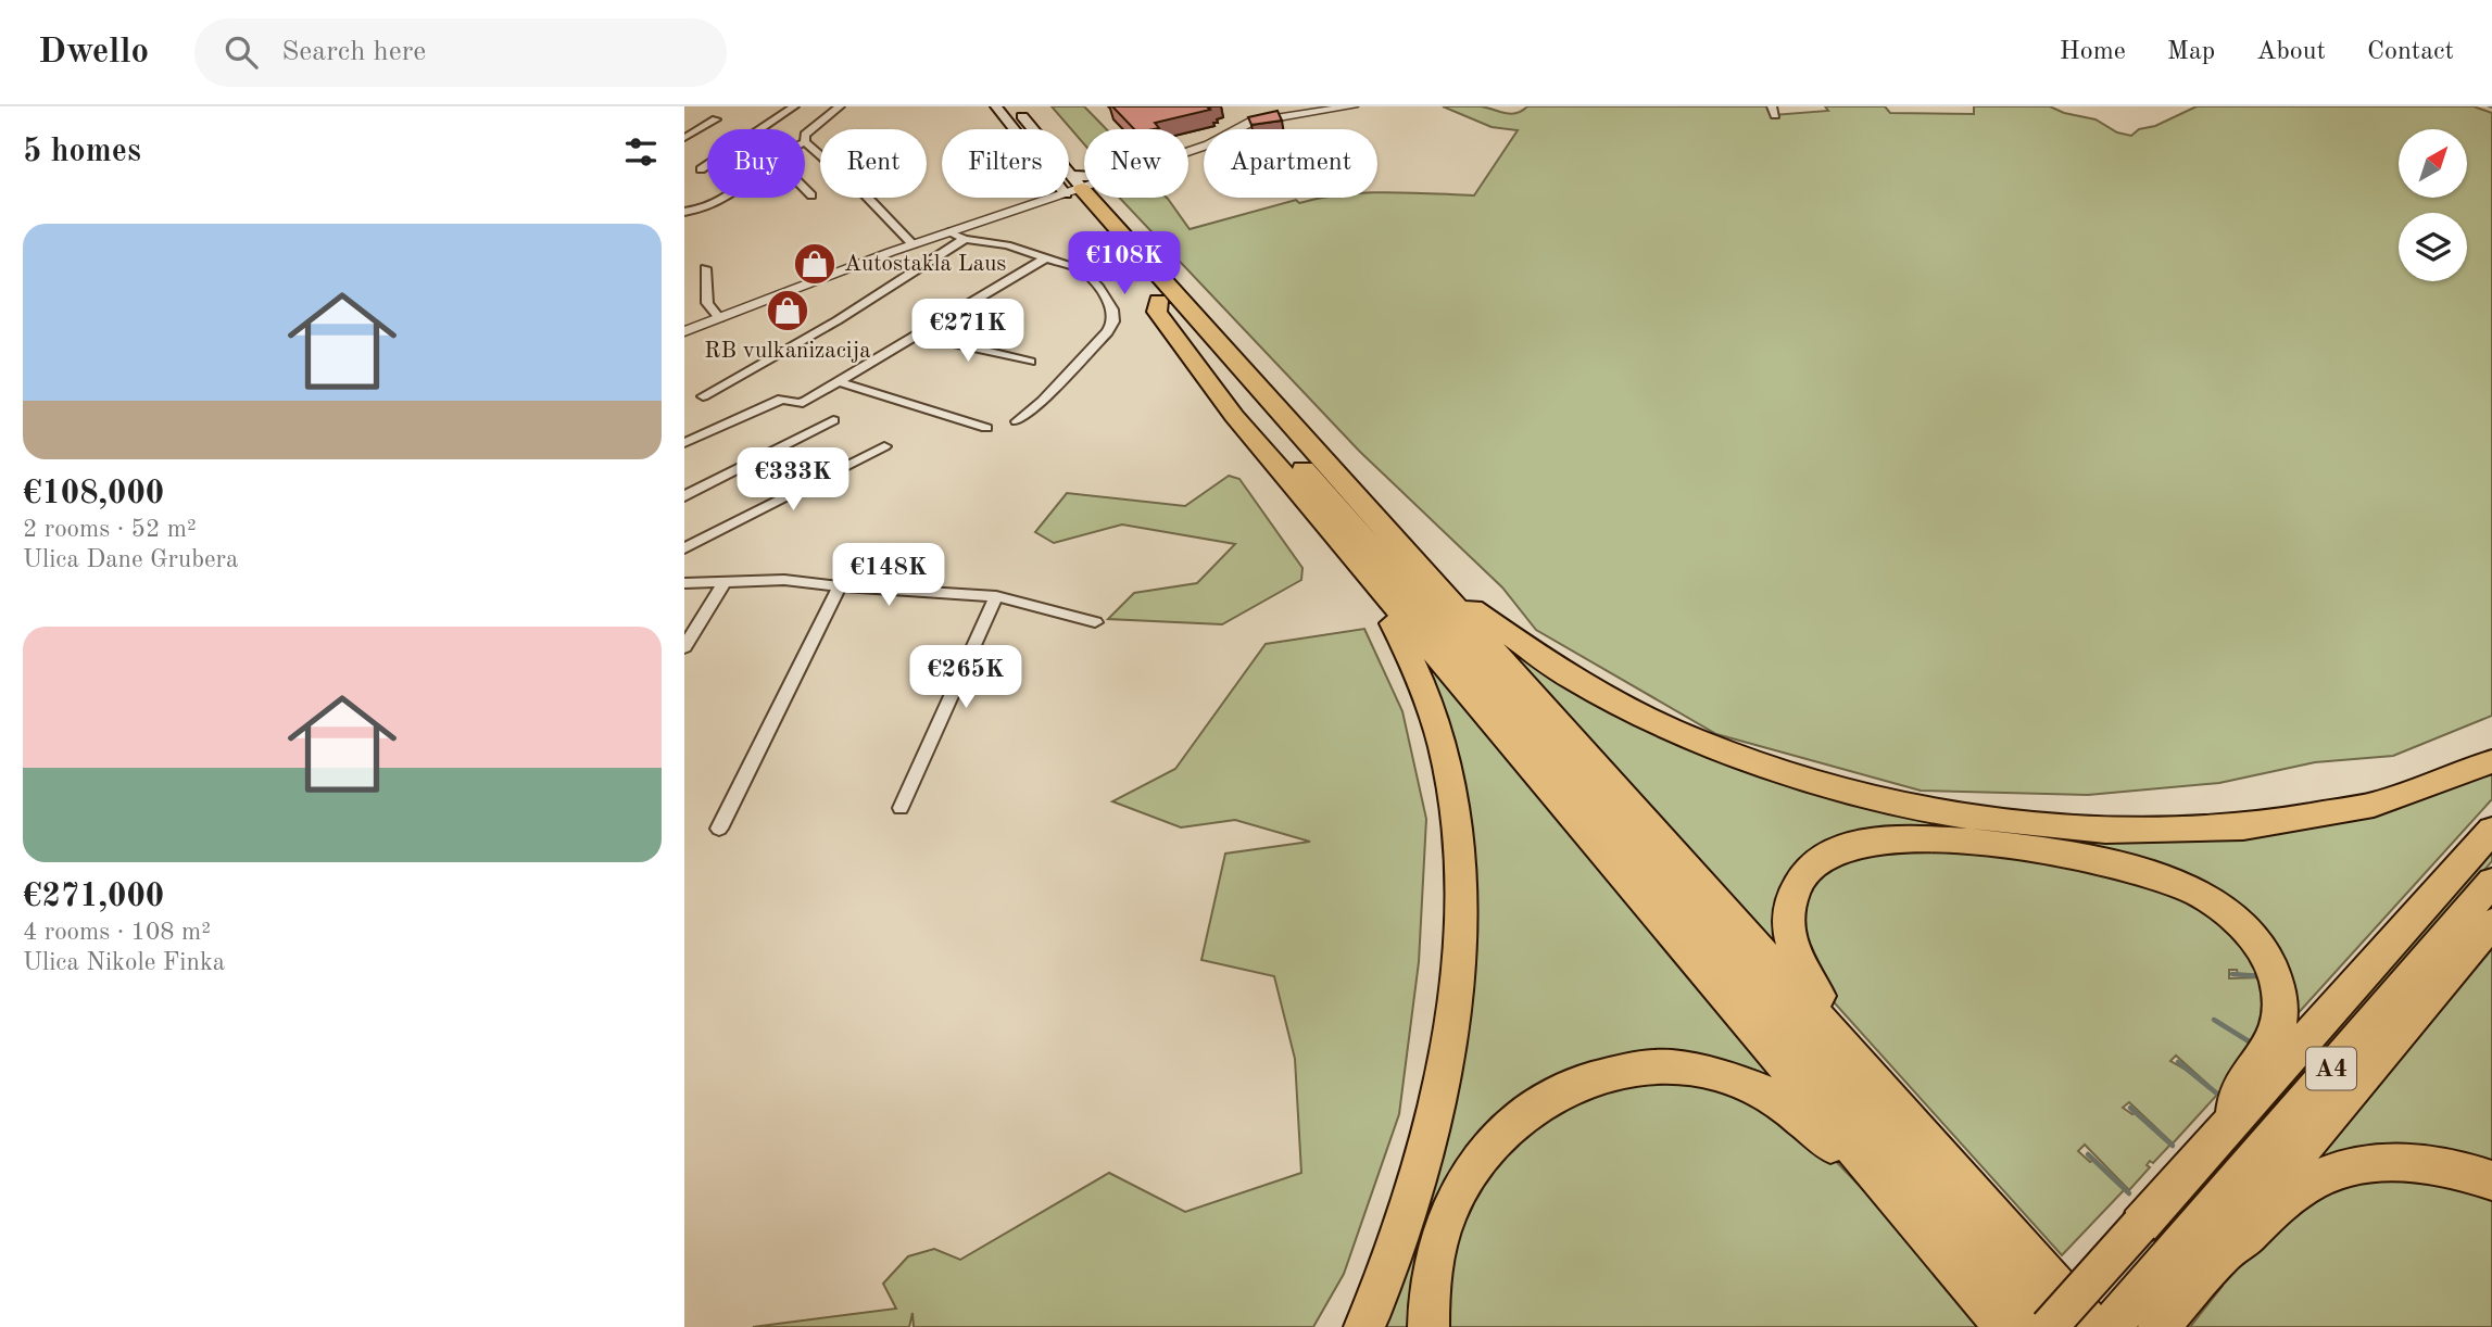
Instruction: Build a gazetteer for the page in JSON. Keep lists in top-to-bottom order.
{
  "streets": {
    "highway": ["A4"]
  },
  "places": {
    "shop": ["Autostakla Laus", "RB vulkanizacija"]
  },
  "north": "top right",
  "page": {
    "header": "Dwello",
    "search": "Search here",
    "nav": [
      "Home",
      "Map",
      "About",
      "Contact"
    ],
    "heading": "5 homes",
    "chip": [
      "Buy",
      "Rent",
      "Filters",
      "New",
      "Apartment"
    ],
    "list": [
      {
        "name": "€108,000",
        "note": "2 rooms · 52 m² · Ulica Dane Grubera"
      },
      {
        "name": "€271,000",
        "note": "4 rooms · 108 m² · Ulica Nikole Finka"
      }
    ],
    "price": [
      "€108K",
      "€271K",
      "€333K",
      "€148K",
      "€265K"
    ]
  }
}
